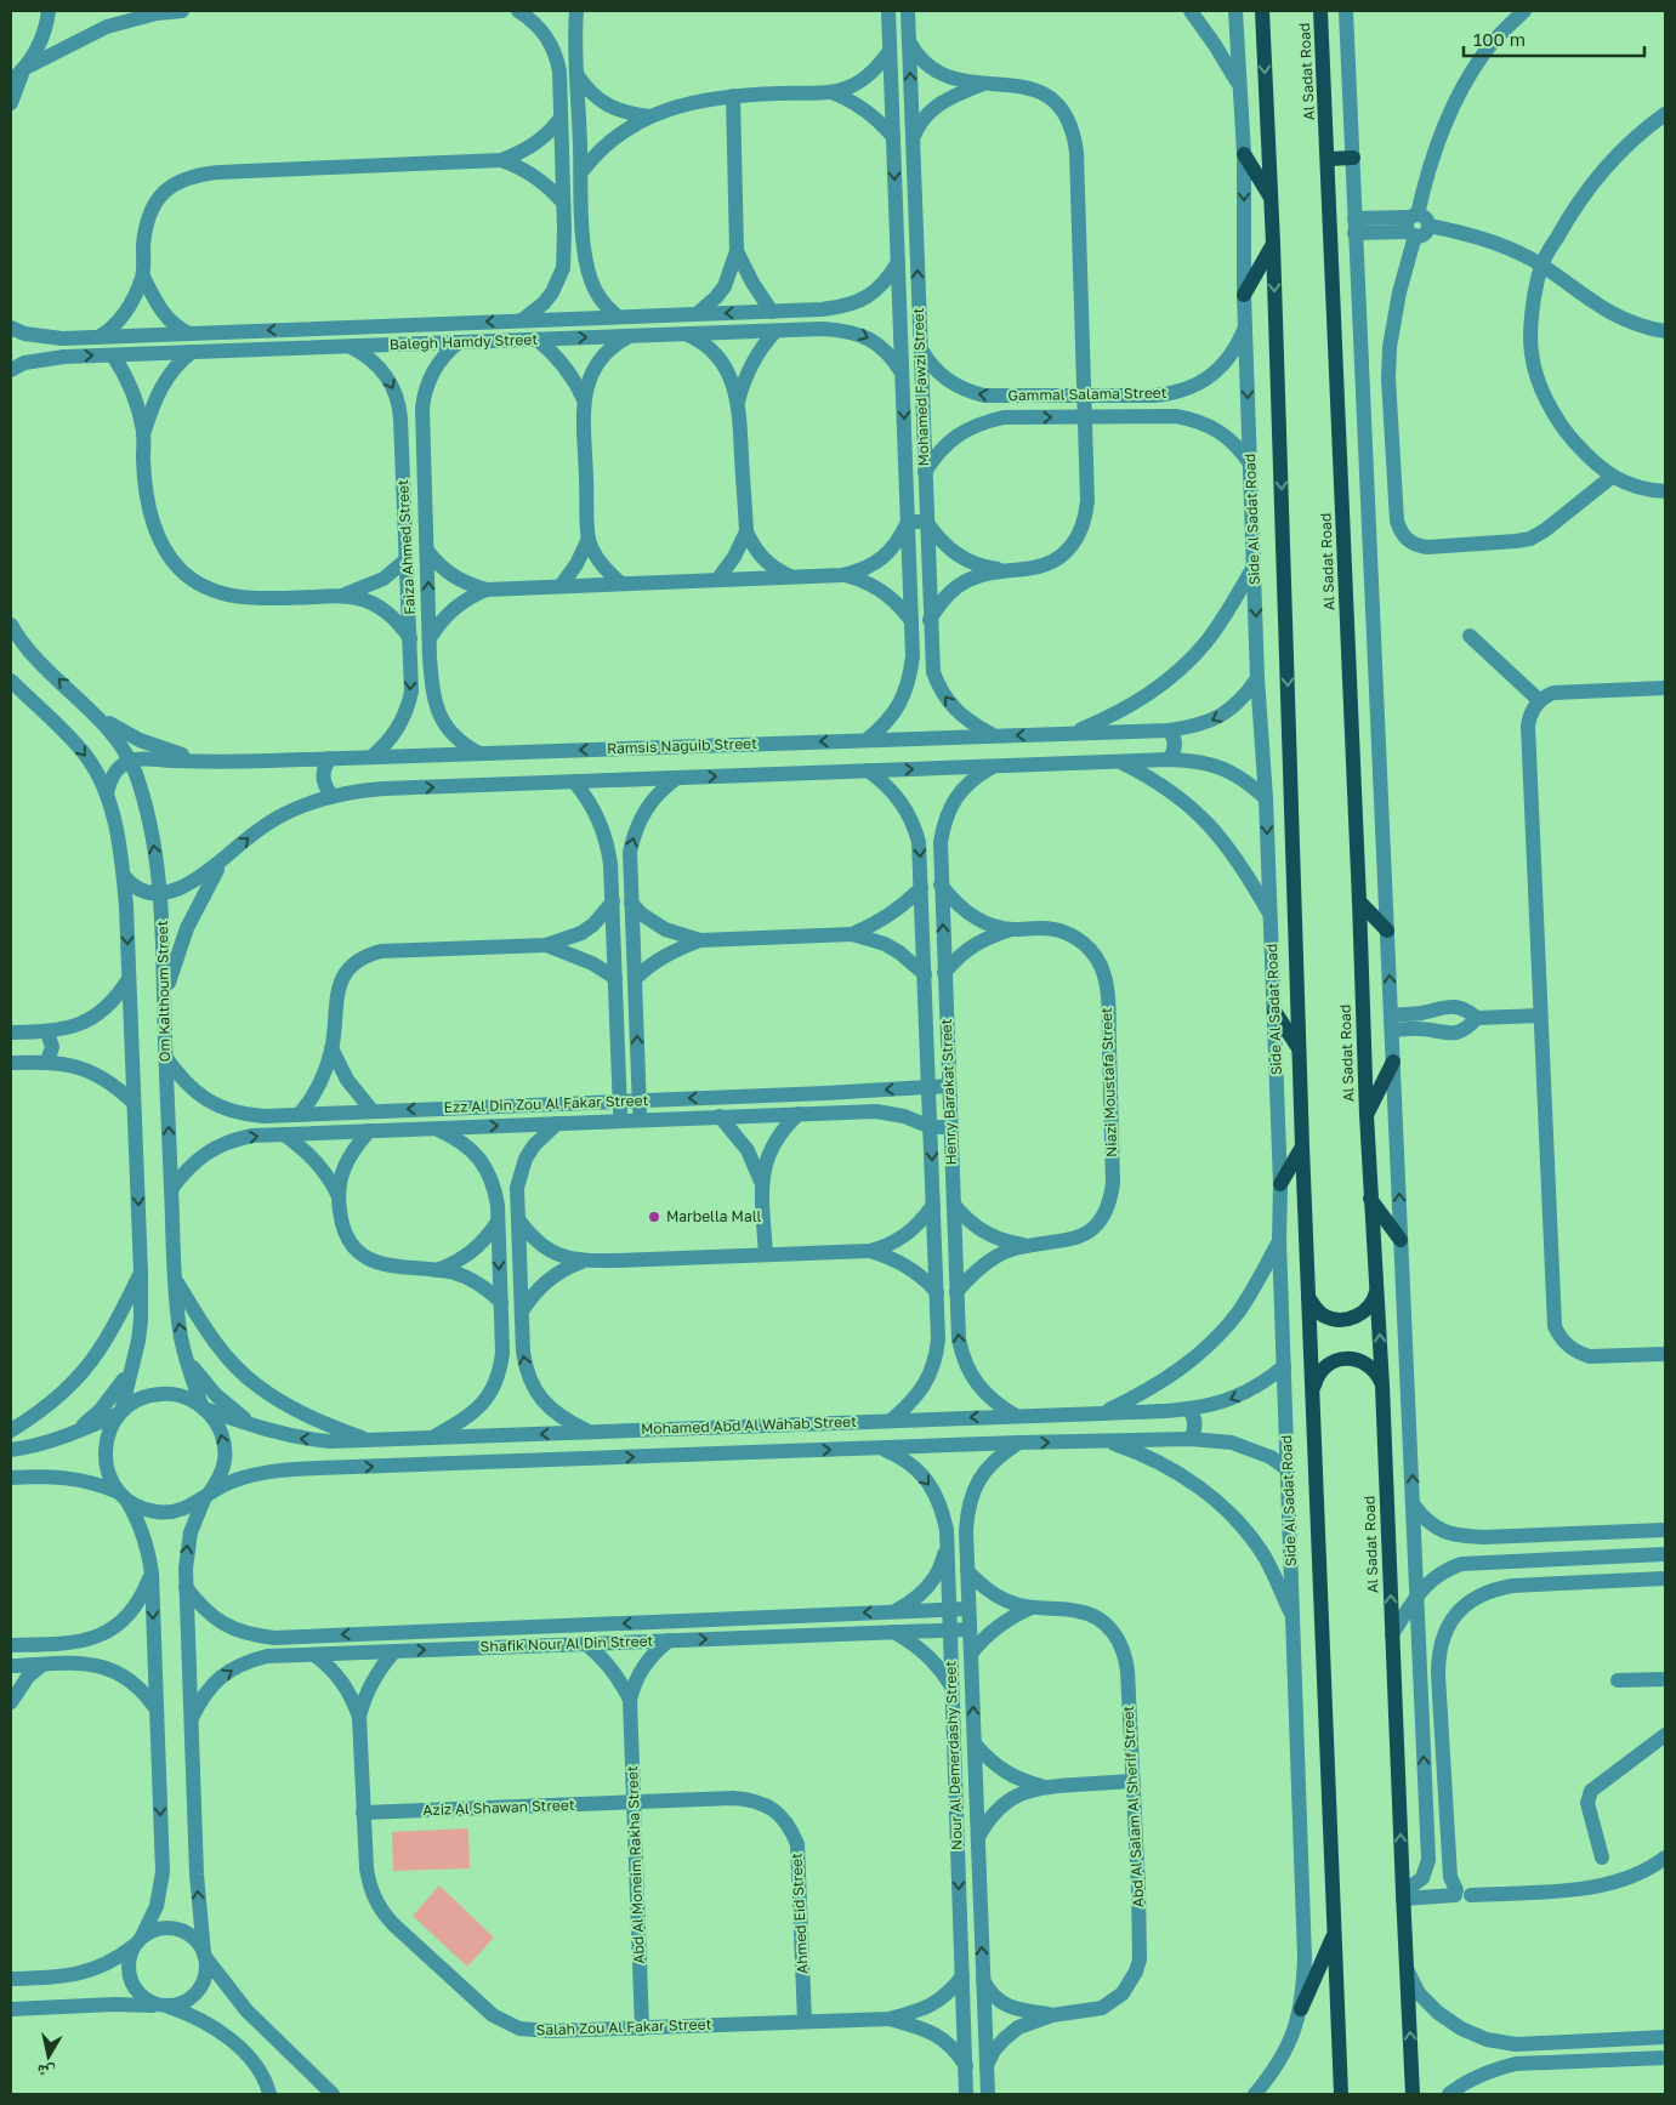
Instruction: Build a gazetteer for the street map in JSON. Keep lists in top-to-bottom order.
{
  "streets": {
    "main road": ["Al Sadat Road"],
    "street": [
      "Balegh Hamdy Street",
      "Mohamed Fawzi Street",
      "Gammal Salama Street",
      "Side Al Sadat Road",
      "Faiza Ahmed Street",
      "Ramsis Naguib Street",
      "Om Kalthoum Street",
      "Niazi Moustafa Street",
      "Henry Barakat Street",
      "Ezz Al Din Zou Al Fakar Street",
      "Mohamed Abd Al Wahab Street",
      "Shafik Nour Al Din Street",
      "Nour Al Demerdashy Street",
      "Abd Al Salam Al Sherif Street",
      "Aziz Al Shawan Street",
      "Abd Al Moneim Rakha Street",
      "Ahmed Eid Street",
      "Salah Zou Al Fakar Street"
    ]
  },
  "crossings": [
    ["Balegh Hamdy Street", "Mohamed Fawzi Street"],
    ["Balegh Hamdy Street", "Faiza Ahmed Street"],
    ["Mohamed Fawzi Street", "Gammal Salama Street"],
    ["Mohamed Fawzi Street", "Ramsis Naguib Street"],
    ["Gammal Salama Street", "Side Al Sadat Road"],
    ["Side Al Sadat Road", "Ramsis Naguib Street"],
    ["Side Al Sadat Road", "Mohamed Abd Al Wahab Street"],
    ["Faiza Ahmed Street", "Ramsis Naguib Street"],
    ["Ramsis Naguib Street", "Om Kalthoum Street"],
    ["Ramsis Naguib Street", "Henry Barakat Street"],
    ["Om Kalthoum Street", "Ezz Al Din Zou Al Fakar Street"],
    ["Om Kalthoum Street", "Mohamed Abd Al Wahab Street"],
    ["Niazi Moustafa Street", "Henry Barakat Street"],
    ["Henry Barakat Street", "Ezz Al Din Zou Al Fakar Street"],
    ["Henry Barakat Street", "Mohamed Abd Al Wahab Street"],
    ["Mohamed Abd Al Wahab Street", "Nour Al Demerdashy Street"],
    ["Shafik Nour Al Din Street", "Nour Al Demerdashy Street"],
    ["Shafik Nour Al Din Street", "Abd Al Moneim Rakha Street"],
    ["Shafik Nour Al Din Street", "Salah Zou Al Fakar Street"],
    ["Nour Al Demerdashy Street", "Abd Al Salam Al Sherif Street"],
    ["Nour Al Demerdashy Street", "Salah Zou Al Fakar Street"],
    ["Aziz Al Shawan Street", "Abd Al Moneim Rakha Street"],
    ["Aziz Al Shawan Street", "Ahmed Eid Street"],
    ["Aziz Al Shawan Street", "Salah Zou Al Fakar Street"],
    ["Abd Al Moneim Rakha Street", "Ahmed Eid Street"],
    ["Abd Al Moneim Rakha Street", "Salah Zou Al Fakar Street"],
    ["Ahmed Eid Street", "Salah Zou Al Fakar Street"]
  ],
  "places": ["Marbella Mall"],
  "scale_bar": "100 m",
  "north": "bottom"
}
